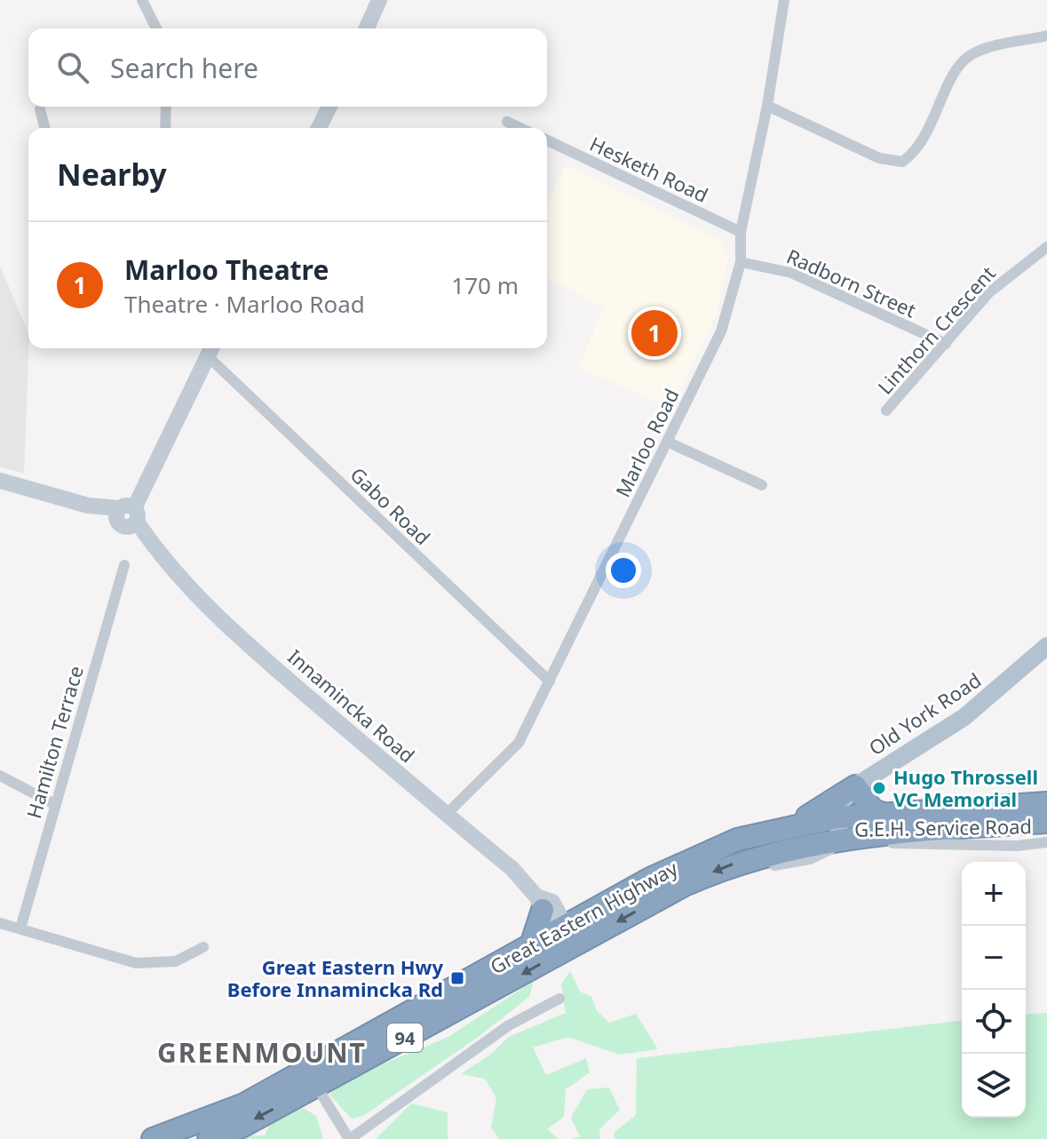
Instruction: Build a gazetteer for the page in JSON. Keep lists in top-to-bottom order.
{
  "streets": {
    "highway": ["Great Eastern Highway", "94"],
    "main road": ["Innamincka Road", "Old York Road"],
    "street": [
      "Hesketh Road",
      "Radborn Street",
      "Linthorn Crescent",
      "Marloo Road",
      "Gabo Road",
      "Hamilton Terrace",
      "G.E.H. Service Road"
    ]
  },
  "crossings": [
    ["Hesketh Road", "Marloo Road"],
    ["Radborn Street", "Linthorn Crescent"],
    ["Radborn Street", "Marloo Road"],
    ["Marloo Road", "Gabo Road"],
    ["Marloo Road", "Innamincka Road"],
    ["Innamincka Road", "Great Eastern Highway"],
    ["G.E.H. Service Road", "Great Eastern Highway"]
  ],
  "districts": ["GREENMOUNT"],
  "places": {
    "other": ["Hugo Throssell VC Memorial"],
    "transit": ["Great Eastern Hwy Before Innamincka Rd"]
  },
  "page": {
    "search": "Search here",
    "heading": "Nearby",
    "list": [
      {
        "mark": "1",
        "name": "Marloo Theatre",
        "note": "Theatre · Marloo Road",
        "value": "170 m"
      }
    ],
    "pins": "1",
    "map_buttons": ["+", "−"]
  }
}
